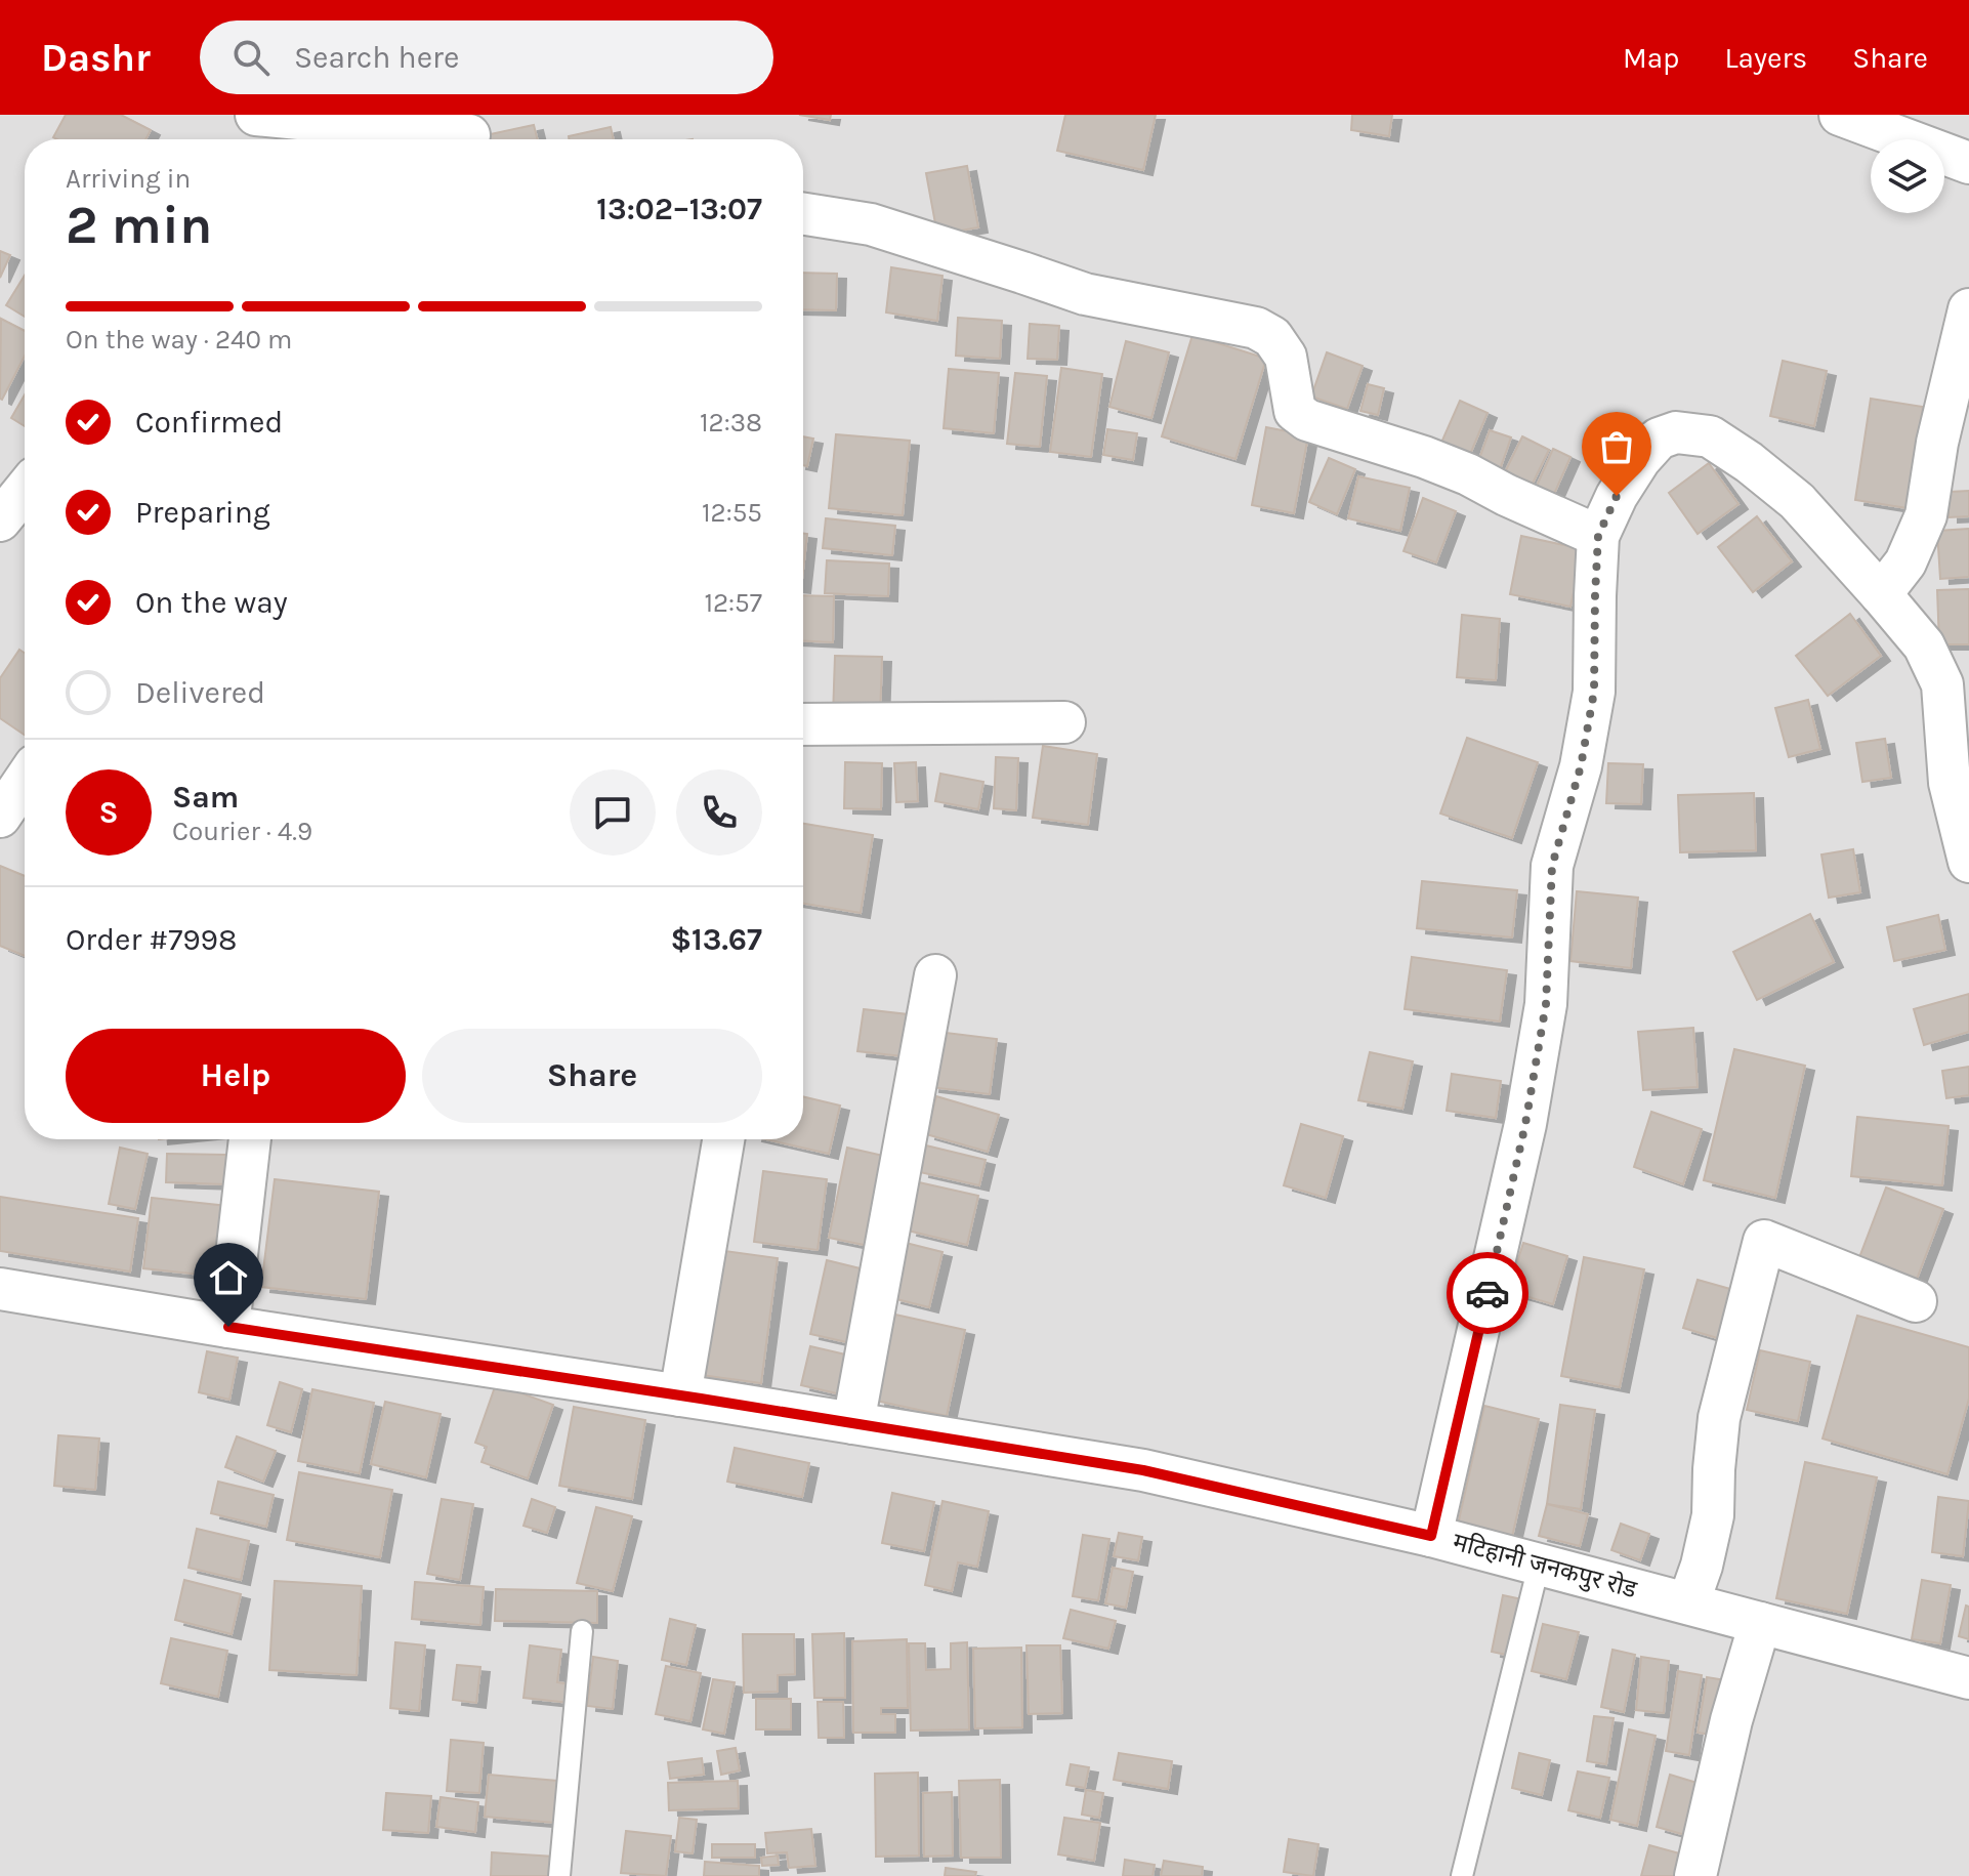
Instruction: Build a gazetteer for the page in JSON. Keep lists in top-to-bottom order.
{
  "streets": {
    "street": ["मटिहानी जनकपुर रोड"]
  },
  "page": {
    "header": "Dashr",
    "search": "Search here",
    "nav": ["Map", "Layers", "Share"],
    "heading": ["2 min", "Arriving in", "13:02–13:07"],
    "panel": [
      "Sam",
      "Courier · 4.9",
      "Order #7998",
      "$13.67"
    ],
    "bar": "On the way · 240 m",
    "list": [
      ["Confirmed", "12:38"],
      ["Preparing", "12:55"],
      ["On the way", "12:57"],
      "Delivered"
    ],
    "round": "S",
    "buttons": ["Help", "Share"]
  }
}
